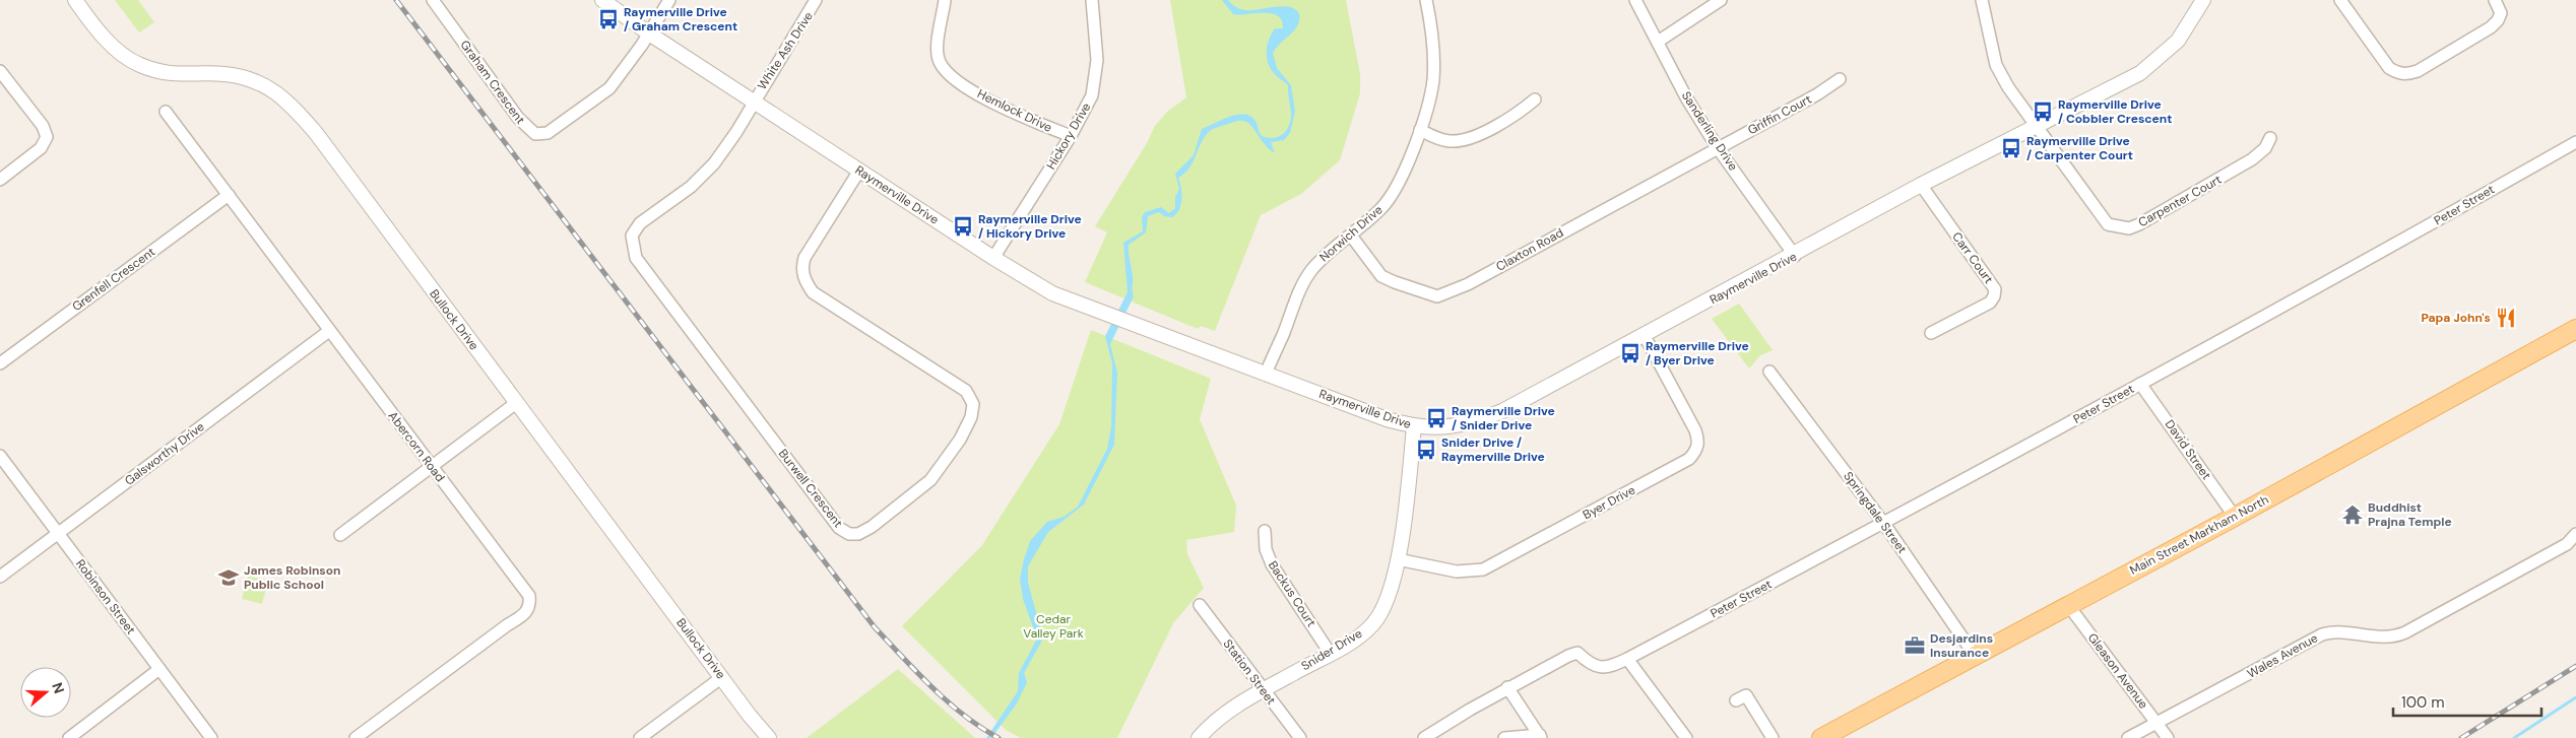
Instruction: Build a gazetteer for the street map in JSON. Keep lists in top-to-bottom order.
{
  "streets": {
    "main road": ["Main Street Markham North"],
    "street": [
      "White Ash Drive",
      "Graham Crescent",
      "Hemlock Drive",
      "Griffin Court",
      "Sanderling Drive",
      "Hickory Drive",
      "Raymerville Drive",
      "Carpenter Court",
      "Peter Street",
      "Norwich Drive",
      "Claxton Road",
      "Carr Court",
      "Grenfell Crescent",
      "Bullock Drive",
      "Abercorn Road",
      "David Street",
      "Galsworthy Drive",
      "Burwell Crescent",
      "Byer Drive",
      "Springdale Street",
      "Backus Court",
      "Robinson Street",
      "Snider Drive",
      "Wales Avenue",
      "Gleason Avenue",
      "Station Street"
    ]
  },
  "crossings": [
    ["White Ash Drive", "Raymerville Drive"],
    ["White Ash Drive", "Burwell Crescent"],
    ["Graham Crescent", "Raymerville Drive"],
    ["Hemlock Drive", "Hickory Drive"],
    ["Griffin Court", "Sanderling Drive"],
    ["Griffin Court", "Claxton Road"],
    ["Sanderling Drive", "Raymerville Drive"],
    ["Sanderling Drive", "Claxton Road"],
    ["Hickory Drive", "Raymerville Drive"],
    ["Raymerville Drive", "Carpenter Court"],
    ["Raymerville Drive", "Norwich Drive"],
    ["Raymerville Drive", "Carr Court"],
    ["Raymerville Drive", "Burwell Crescent"],
    ["Raymerville Drive", "Byer Drive"],
    ["Raymerville Drive", "Snider Drive"],
    ["Peter Street", "David Street"],
    ["Peter Street", "Springdale Street"],
    ["Norwich Drive", "Claxton Road"],
    ["Grenfell Crescent", "Abercorn Road"],
    ["Abercorn Road", "Galsworthy Drive"],
    ["David Street", "Main Street Markham North"],
    ["Galsworthy Drive", "Robinson Street"],
    ["Byer Drive", "Snider Drive"],
    ["Springdale Street", "Main Street Markham North"],
    ["Main Street Markham North", "Gleason Avenue"],
    ["Backus Court", "Snider Drive"],
    ["Snider Drive", "Station Street"],
    ["Wales Avenue", "Gleason Avenue"]
  ],
  "parks": ["Cedar Valley Park"],
  "places": {
    "bus stop": [
      "Raymerville Drive / Graham Crescent",
      "Raymerville Drive / Cobbler Crescent",
      "Raymerville Drive / Carpenter Court",
      "Raymerville Drive / Hickory Drive",
      "Raymerville Drive / Byer Drive",
      "Raymerville Drive / Snider Drive",
      "Snider Drive / Raymerville Drive"
    ],
    "restaurant": ["Papa John's"],
    "temple": ["Buddhist Prajna Temple"],
    "school or university": ["James Robinson Public School"],
    "office": ["Desjardins Insurance"]
  },
  "scale_bar": "100 m",
  "north": "right"
}
